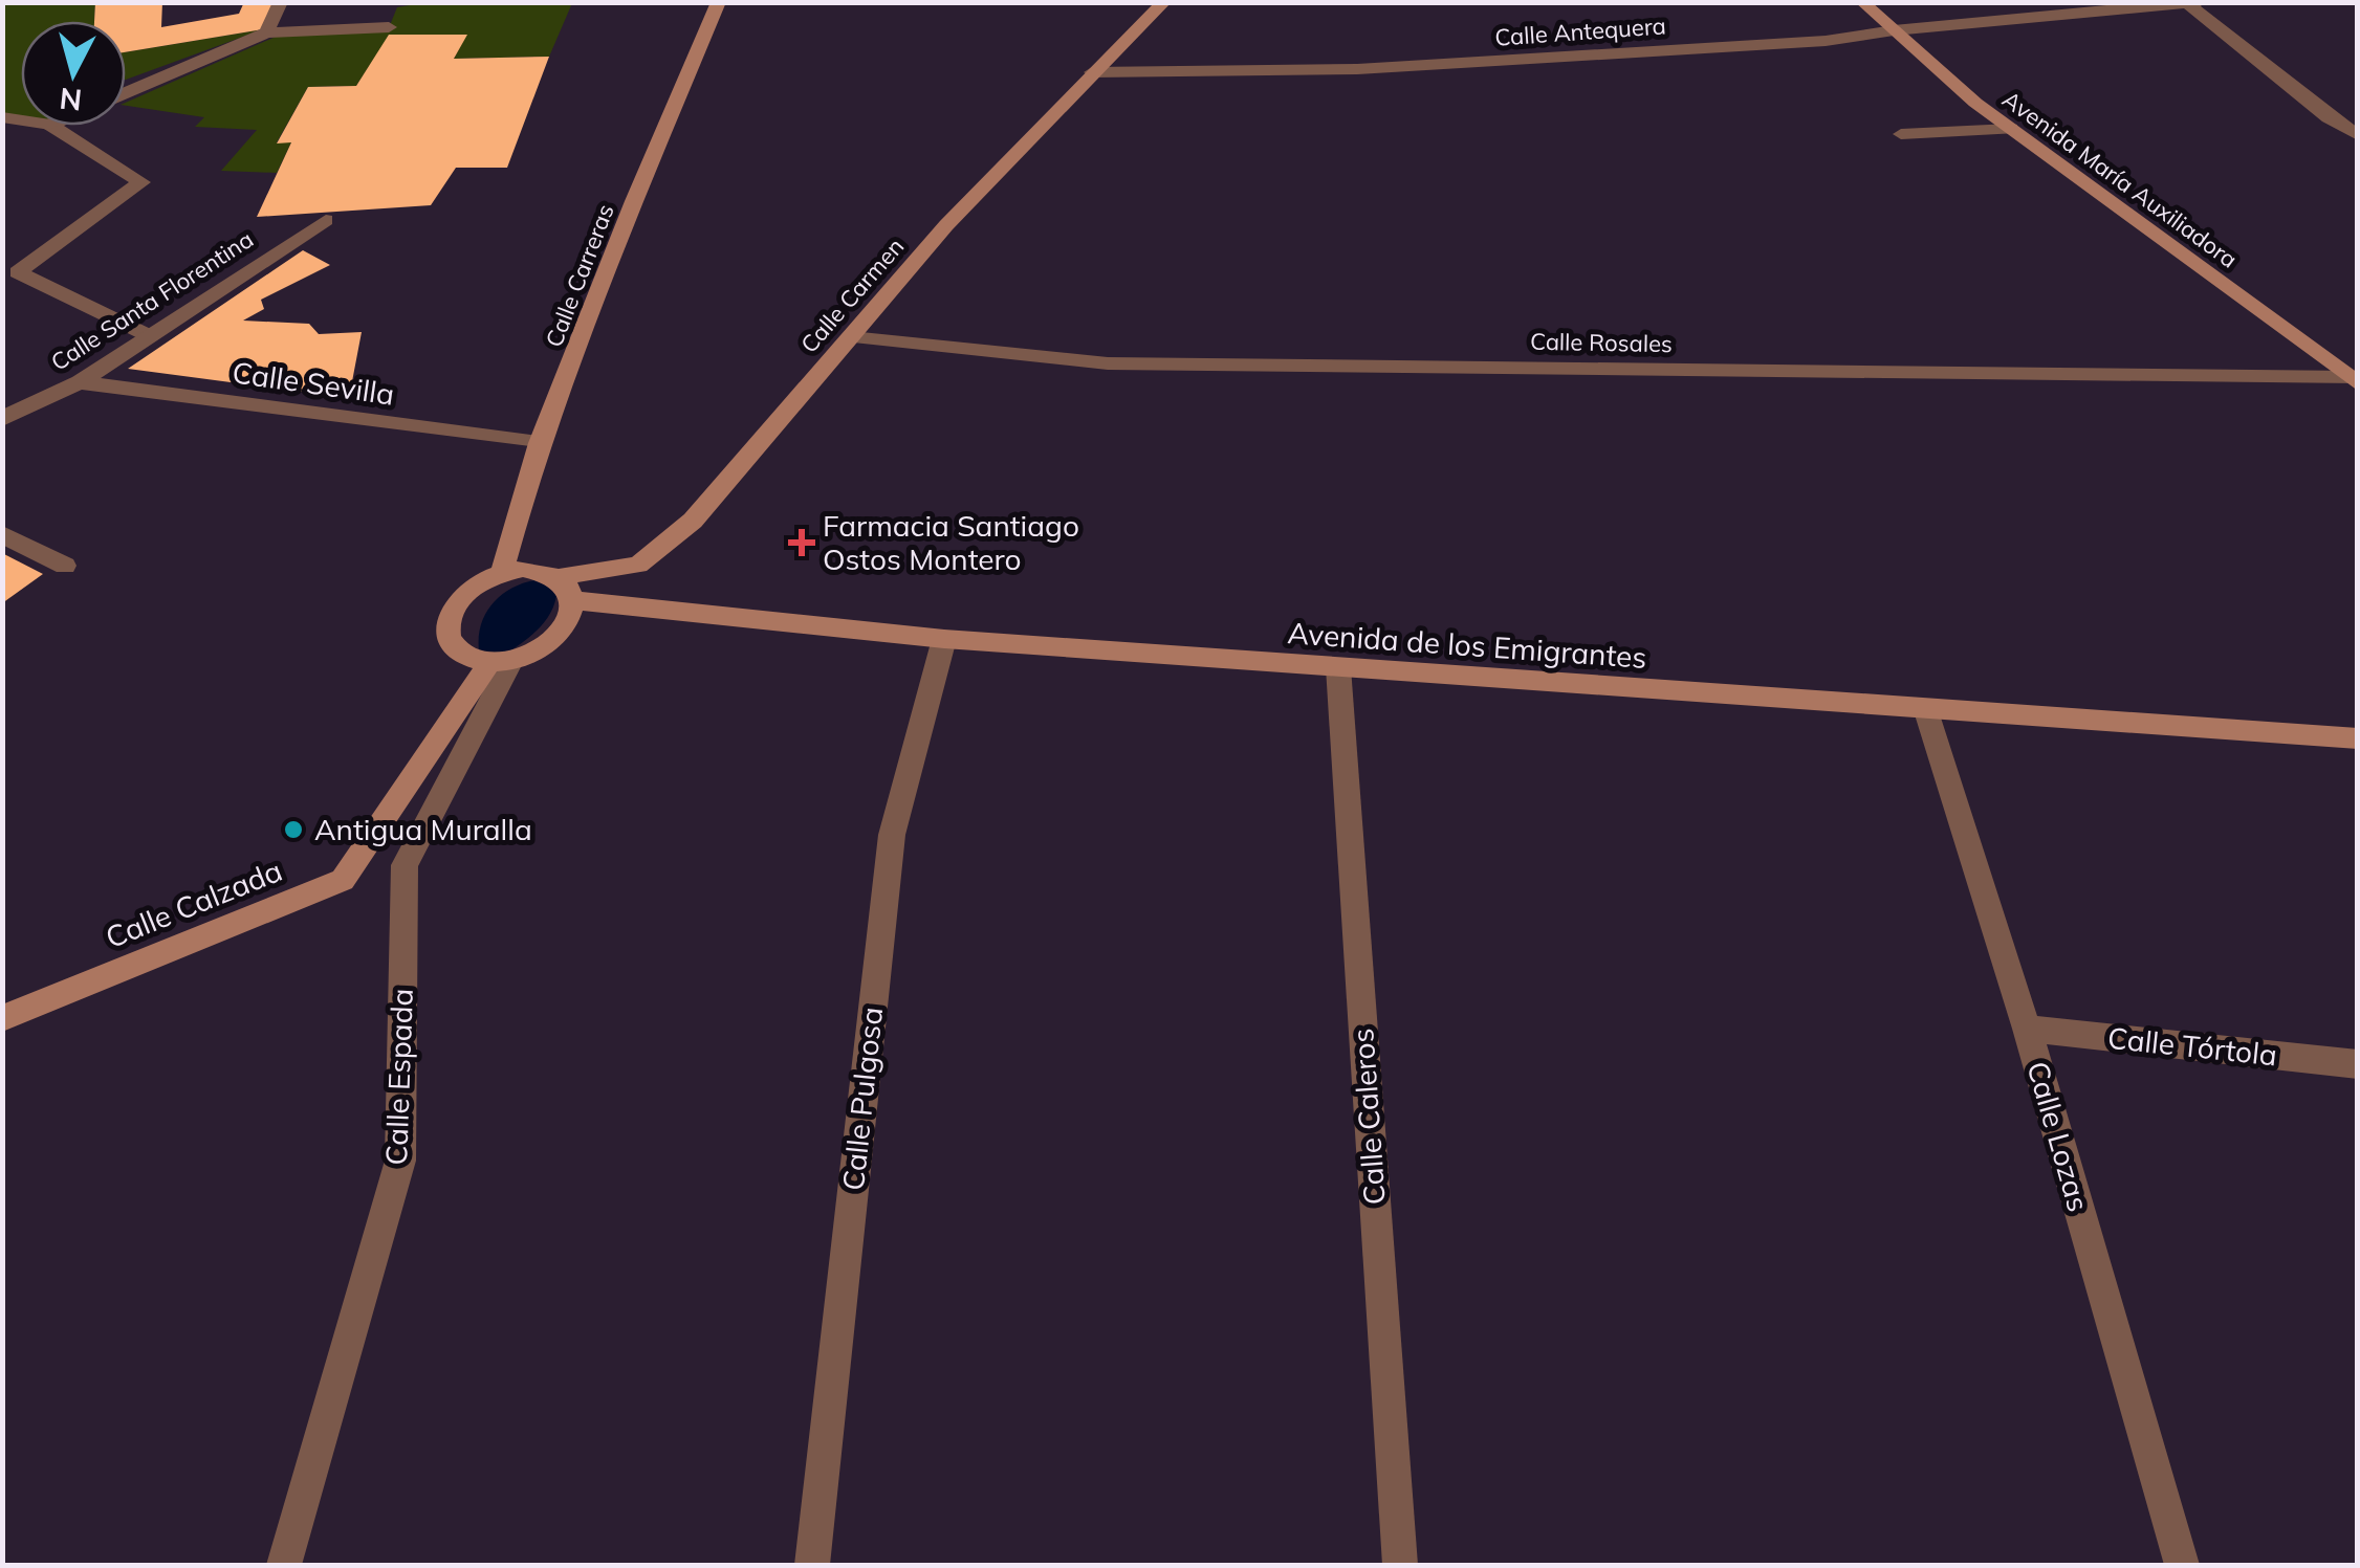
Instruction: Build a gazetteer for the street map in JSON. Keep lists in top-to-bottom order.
{
  "streets": {
    "street": [
      "Calle Antequera",
      "Avenida María Auxiliadora",
      "Calle Carreras",
      "Calle Carmen",
      "Calle Santa Florentina",
      "Calle Rosales",
      "Calle Sevilla",
      "Avenida de los Emigrantes",
      "Calle Calzada",
      "Calle Tórtola",
      "Calle Espada",
      "Calle Pulgosa",
      "Calle Caleros",
      "Calle Lozas"
    ]
  },
  "crossings": [
    ["Calle Antequera", "Avenida María Auxiliadora"],
    ["Calle Antequera", "Calle Carmen"],
    ["Avenida María Auxiliadora", "Calle Rosales"],
    ["Calle Carreras", "Calle Carmen"],
    ["Calle Carreras", "Calle Sevilla"],
    ["Calle Carreras", "Avenida de los Emigrantes"],
    ["Calle Carreras", "Calle Calzada"],
    ["Calle Carreras", "Calle Espada"],
    ["Calle Carmen", "Calle Rosales"],
    ["Calle Carmen", "Avenida de los Emigrantes"],
    ["Calle Carmen", "Calle Calzada"],
    ["Calle Carmen", "Calle Espada"],
    ["Calle Santa Florentina", "Calle Sevilla"],
    ["Avenida de los Emigrantes", "Calle Calzada"],
    ["Avenida de los Emigrantes", "Calle Espada"],
    ["Avenida de los Emigrantes", "Calle Pulgosa"],
    ["Avenida de los Emigrantes", "Calle Caleros"],
    ["Avenida de los Emigrantes", "Calle Lozas"],
    ["Calle Calzada", "Calle Espada"],
    ["Calle Tórtola", "Calle Lozas"]
  ],
  "places": {
    "health": ["Farmacia Santiago Ostos Montero"],
    "other": ["Antigua Muralla"]
  },
  "north": "bottom"
}
